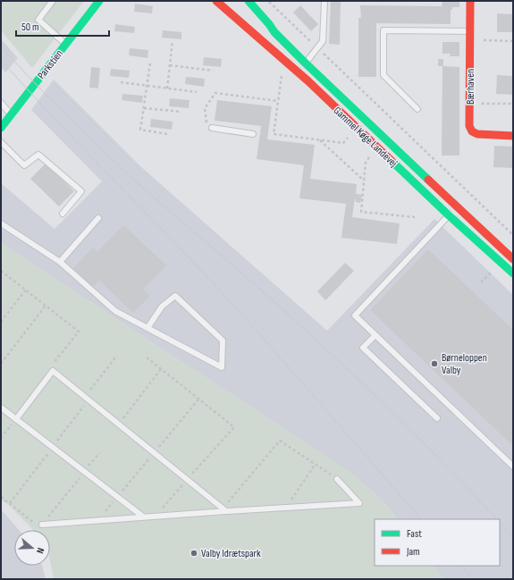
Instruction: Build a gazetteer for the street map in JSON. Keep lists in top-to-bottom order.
{
  "streets": {
    "main road": ["Parkstien", "Bærhaven", "Gammel Køge Landevej"]
  },
  "places": ["Børneloppen Valby", "Valby Idrætspark"],
  "legend": ["Fast", "Jam"],
  "scale_bar": "50 m",
  "north": "right"
}
